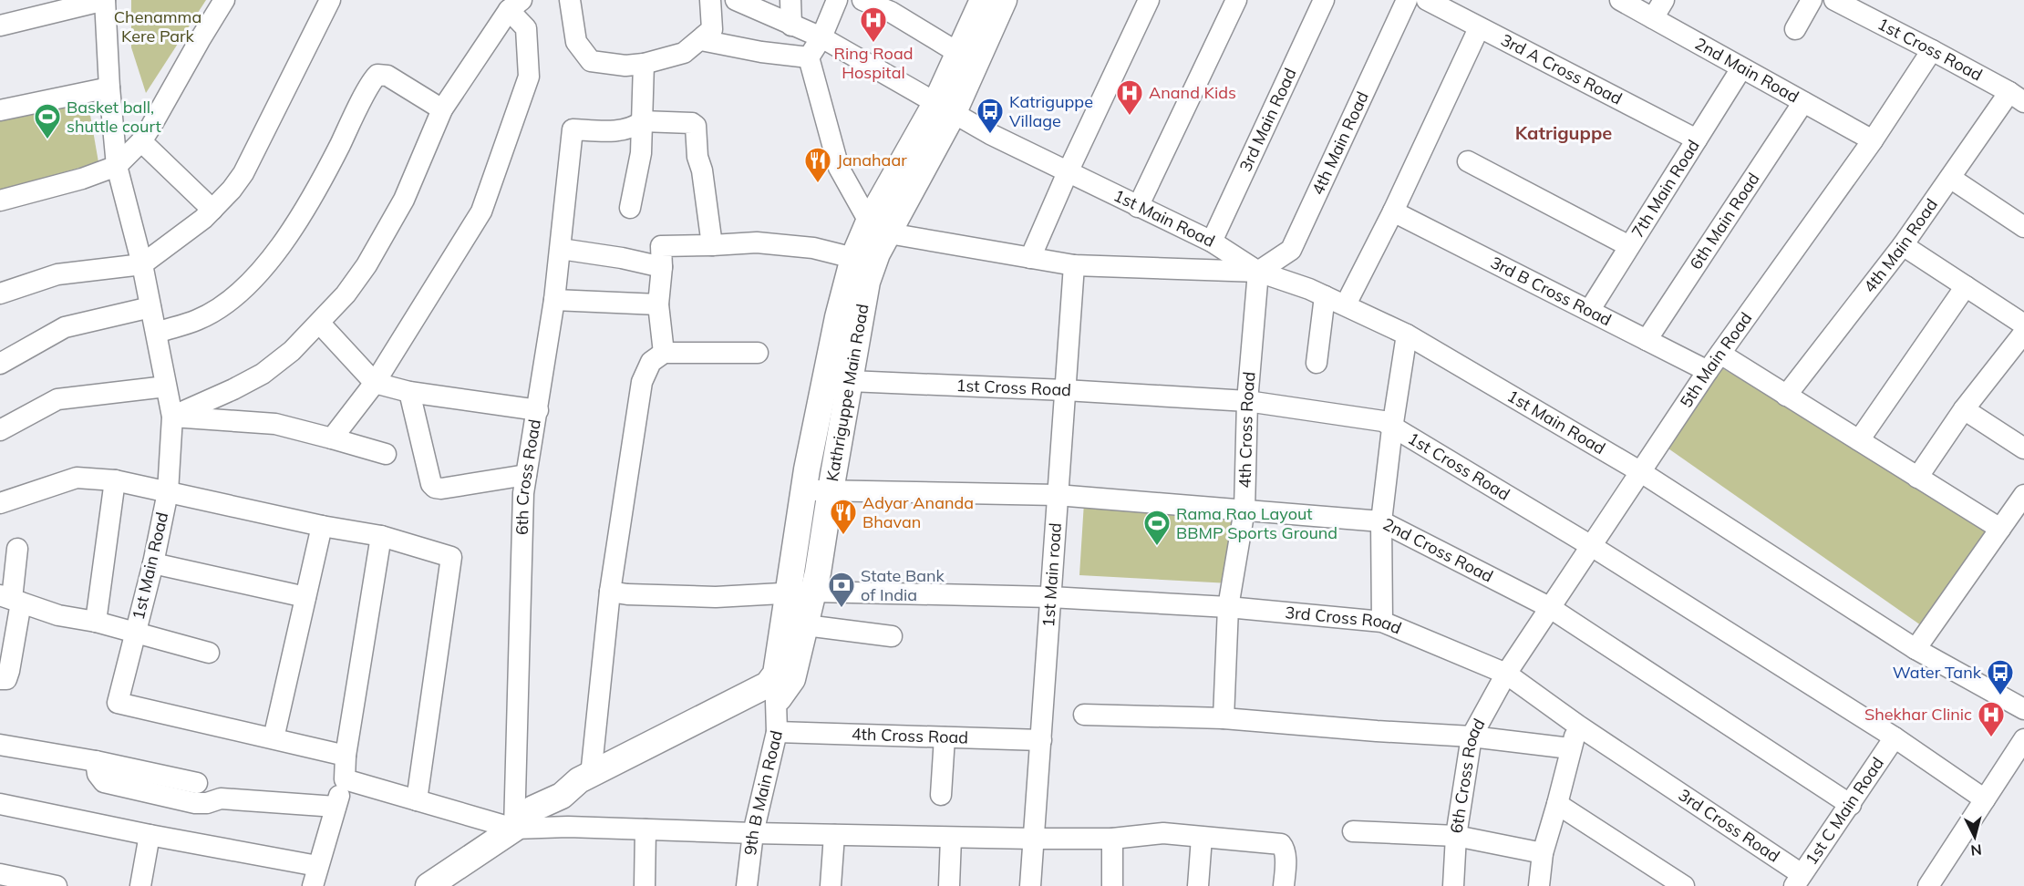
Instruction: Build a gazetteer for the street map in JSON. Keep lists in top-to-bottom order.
{
  "streets": {
    "main road": ["Kathriguppe Main Road"],
    "street": [
      "1st Cross Road",
      "3rd A Cross Road",
      "2nd Main Road",
      "3rd Main Road",
      "4th Main Road",
      "7th Main Road",
      "1st Main Road",
      "6th Main Road",
      "3rd B Cross Road",
      "5th Main Road",
      "4th Cross Road",
      "6th Cross Road",
      "2nd Cross Road",
      "1st Main road",
      "3rd Cross Road",
      "9th B Main Road",
      "1st C Main Road"
    ]
  },
  "crossings": [
    ["1st Cross Road", "4th Main Road"],
    ["1st Cross Road", "5th Main Road"],
    ["1st Cross Road", "Kathriguppe Main Road"],
    ["1st Cross Road", "4th Cross Road"],
    ["1st Cross Road", "1st Main road"],
    ["1st Cross Road", "1st C Main Road"],
    ["3rd A Cross Road", "7th Main Road"],
    ["2nd Main Road", "7th Main Road"],
    ["2nd Main Road", "6th Main Road"],
    ["2nd Main Road", "5th Main Road"],
    ["3rd Main Road", "1st Main Road"],
    ["4th Main Road", "1st Main Road"],
    ["4th Main Road", "4th Cross Road"],
    ["7th Main Road", "3rd B Cross Road"],
    ["1st Main Road", "5th Main Road"],
    ["1st Main Road", "Kathriguppe Main Road"],
    ["1st Main Road", "4th Cross Road"],
    ["6th Main Road", "3rd B Cross Road"],
    ["3rd B Cross Road", "5th Main Road"],
    ["5th Main Road", "6th Cross Road"],
    ["5th Main Road", "2nd Cross Road"],
    ["5th Main Road", "3rd Cross Road"],
    ["Kathriguppe Main Road", "6th Cross Road"],
    ["Kathriguppe Main Road", "2nd Cross Road"],
    ["Kathriguppe Main Road", "3rd Cross Road"],
    ["Kathriguppe Main Road", "9th B Main Road"],
    ["4th Cross Road", "2nd Cross Road"],
    ["4th Cross Road", "1st Main road"],
    ["4th Cross Road", "3rd Cross Road"],
    ["4th Cross Road", "9th B Main Road"],
    ["6th Cross Road", "3rd Cross Road"],
    ["2nd Cross Road", "1st Main road"],
    ["2nd Cross Road", "1st C Main Road"],
    ["1st Main road", "3rd Cross Road"],
    ["3rd Cross Road", "1st C Main Road"]
  ],
  "districts": ["Katriguppe"],
  "parks": ["Chenamma Kere Park"],
  "places": {
    "hospital": ["Ring Road Hospital", "Anand Kids", "Shekhar Clinic"],
    "bus stop": ["Katriguppe Village", "Water Tank"],
    "sports": ["Basket ball, shuttle court", "Rama Rao Layout BBMP Sports Ground"],
    "restaurant": ["Janahaar", "Adyar Ananda Bhavan"],
    "bank": ["State Bank of India"]
  },
  "north": "bottom"
}
